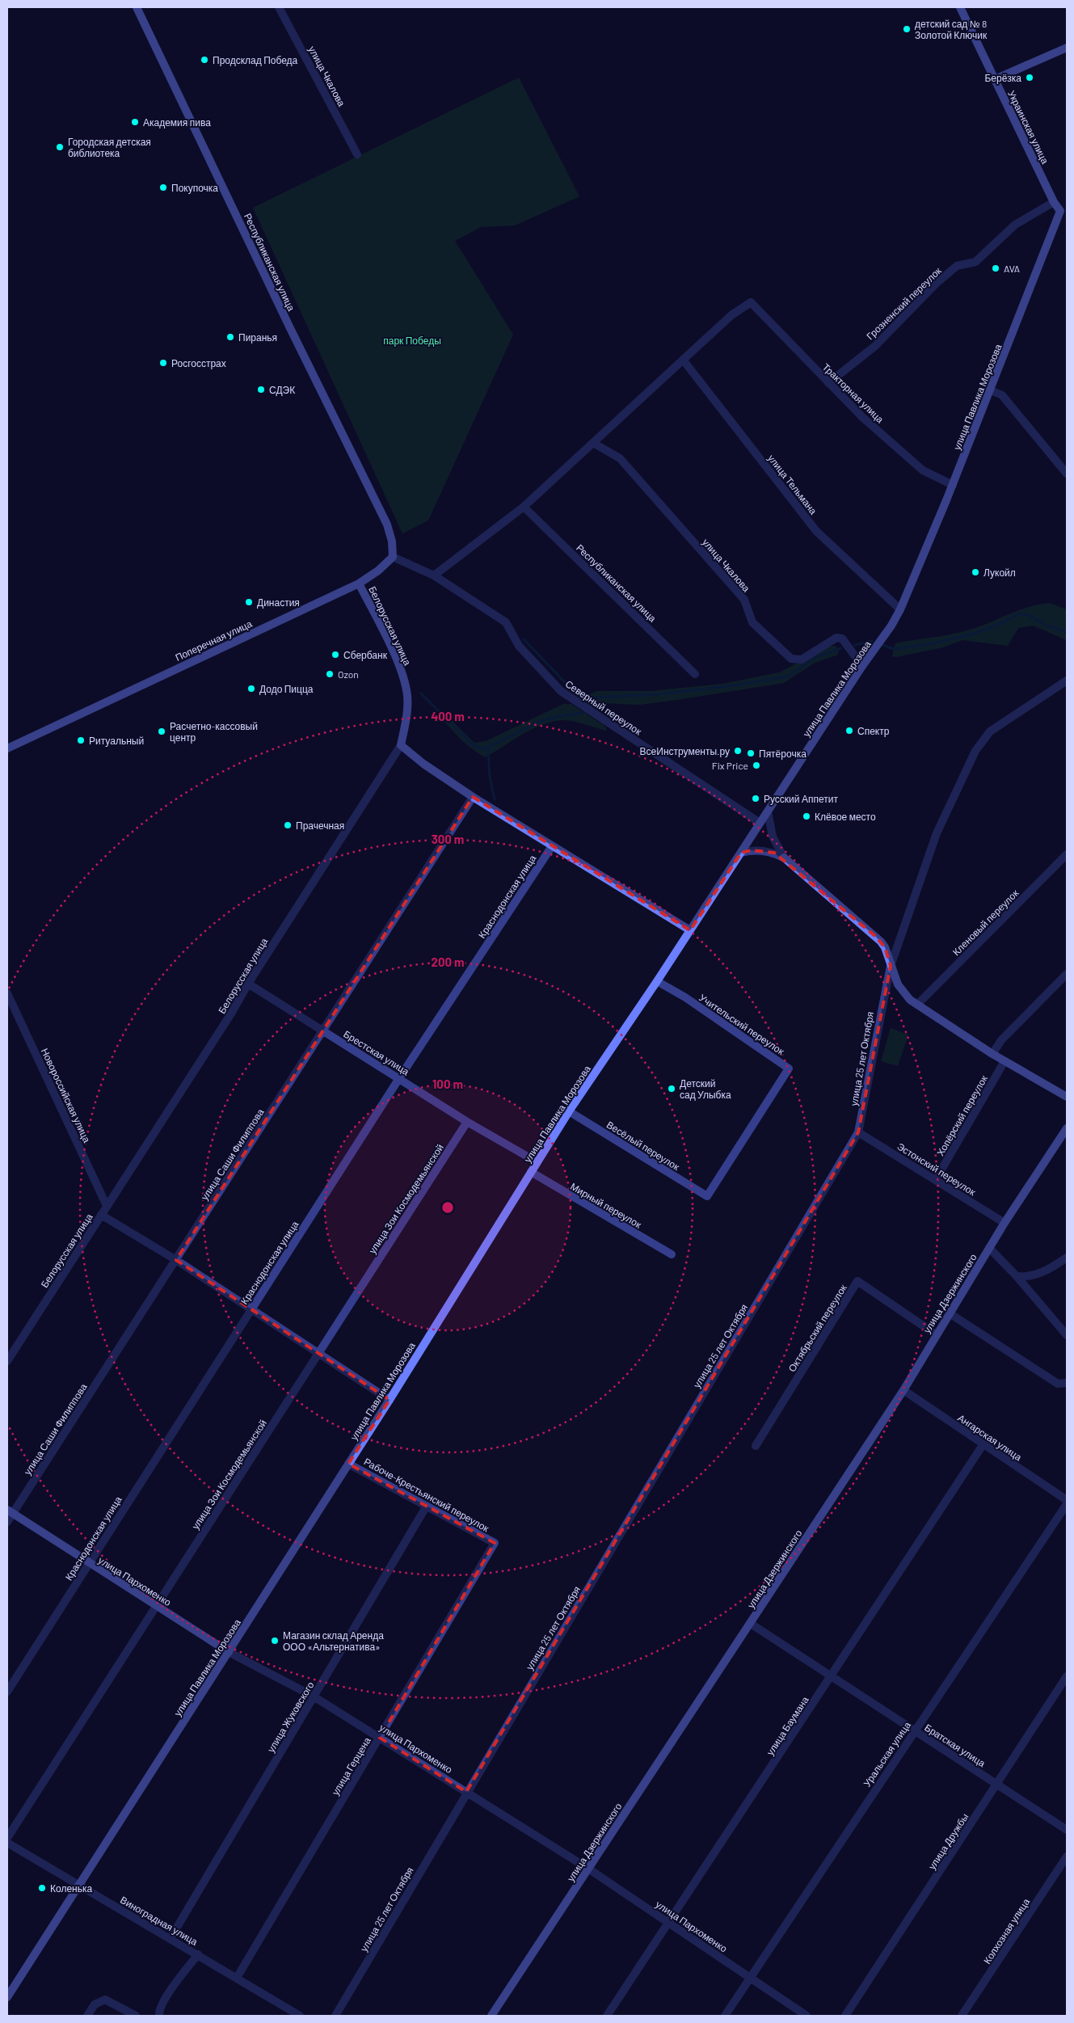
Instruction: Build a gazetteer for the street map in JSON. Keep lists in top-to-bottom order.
{
  "streets": {
    "street": [
      "улица Чкалова",
      "Украинская улица",
      "Республиканская улица",
      "Грозненский переулок",
      "Тракторная улица",
      "улица Павлика Морозова",
      "улица Тельмана",
      "Белорусская улица",
      "Поперечная улица",
      "Северный переулок",
      "Краснодонская улица",
      "Кленовый переулок",
      "Учительский переулок",
      "Брестская улица",
      "улица 25 лет Октября",
      "Новороссийская улица",
      "Хопёрский переулок",
      "Весёлый переулок",
      "улица Саши Филиппова",
      "Эстонский переулок",
      "улица Зои Космодемьянской",
      "Мирный переулок",
      "улица Дзержинского",
      "Октябрьский переулок",
      "Ангарская улица",
      "Рабоче-Крестьянский переулок",
      "улица Пархоменко",
      "улица Жуковского",
      "улица Баумана",
      "Братская улица",
      "Уральская улица",
      "улица Герцена",
      "улица Дружбы",
      "Виноградная улица",
      "Колхозная улица"
    ]
  },
  "crossings": [
    ["улица Чкалова", "улица Павлика Морозова"],
    ["Украинская улица", "Грозненский переулок"],
    ["Украинская улица", "улица Павлика Морозова"],
    ["Республиканская улица", "Поперечная улица"],
    ["Республиканская улица", "Северный переулок"],
    ["Грозненский переулок", "Тракторная улица"],
    ["Тракторная улица", "улица Павлика Морозова"],
    ["Тракторная улица", "улица Тельмана"],
    ["улица Павлика Морозова", "улица Тельмана"],
    ["улица Павлика Морозова", "Северный переулок"],
    ["улица Павлика Морозова", "Учительский переулок"],
    ["улица Павлика Морозова", "Брестская улица"],
    ["улица Павлика Морозова", "Весёлый переулок"],
    ["улица Павлика Морозова", "Мирный переулок"],
    ["улица Павлика Морозова", "Рабоче-Крестьянский переулок"],
    ["улица Павлика Морозова", "улица Пархоменко"],
    ["улица Павлика Морозова", "Виноградная улица"],
    ["Белорусская улица", "Поперечная улица"],
    ["Белорусская улица", "Брестская улица"],
    ["Белорусская улица", "Новороссийская улица"],
    ["Поперечная улица", "Северный переулок"],
    ["Краснодонская улица", "Брестская улица"],
    ["Краснодонская улица", "улица Пархоменко"],
    ["Учительский переулок", "Весёлый переулок"],
    ["Брестская улица", "улица Саши Филиппова"],
    ["Брестская улица", "улица Зои Космодемьянской"],
    ["улица 25 лет Октября", "Эстонский переулок"],
    ["улица 25 лет Октября", "улица Пархоменко"],
    ["Хопёрский переулок", "Эстонский переулок"],
    ["улица Саши Филиппова", "улица Пархоменко"],
    ["Эстонский переулок", "улица Дзержинского"],
    ["улица Зои Космодемьянской", "улица Пархоменко"],
    ["улица Дзержинского", "Октябрьский переулок"],
    ["улица Дзержинского", "Ангарская улица"],
    ["улица Дзержинского", "улица Пархоменко"],
    ["улица Дзержинского", "Братская улица"],
    ["Ангарская улица", "улица Баумана"],
    ["Рабоче-Крестьянский переулок", "улица Жуковского"],
    ["Рабоче-Крестьянский переулок", "улица Герцена"],
    ["улица Пархоменко", "улица Жуковского"],
    ["улица Пархоменко", "улица Баумана"],
    ["улица Пархоменко", "Уральская улица"],
    ["улица Пархоменко", "улица Герцена"],
    ["улица Жуковского", "Виноградная улица"],
    ["улица Баумана", "Братская улица"],
    ["Братская улица", "Уральская улица"],
    ["Братская улица", "улица Дружбы"],
    ["улица Герцена", "Виноградная улица"]
  ],
  "parks": ["парк Победы"],
  "places": [
    "детский сад № 8 Золотой Ключик",
    "Продсклад Победа",
    "Берёзка",
    "Академия пива",
    "Городская детская библиотека",
    "Покупочка",
    "AVA",
    "Пиранья",
    "Росгосстрах",
    "СДЭК",
    "Лукойл",
    "Династия",
    "Сбербанк",
    "Ozon",
    "Додо Пицца",
    "Спектр",
    "Расчетно-кассовый центр",
    "Ритуальный",
    "ВсеИнструменты.ру",
    "Пятёрочка",
    "Fix Price",
    "Русский Аппетит",
    "Клёвое место",
    "Прачечная",
    "Детский сад Улыбка",
    "Магазин склад Аренда ООО «Альтернатива»",
    "Коленька"
  ],
  "rings": [
    "400 m",
    "300 m",
    "200 m",
    "100 m"
  ]
}
